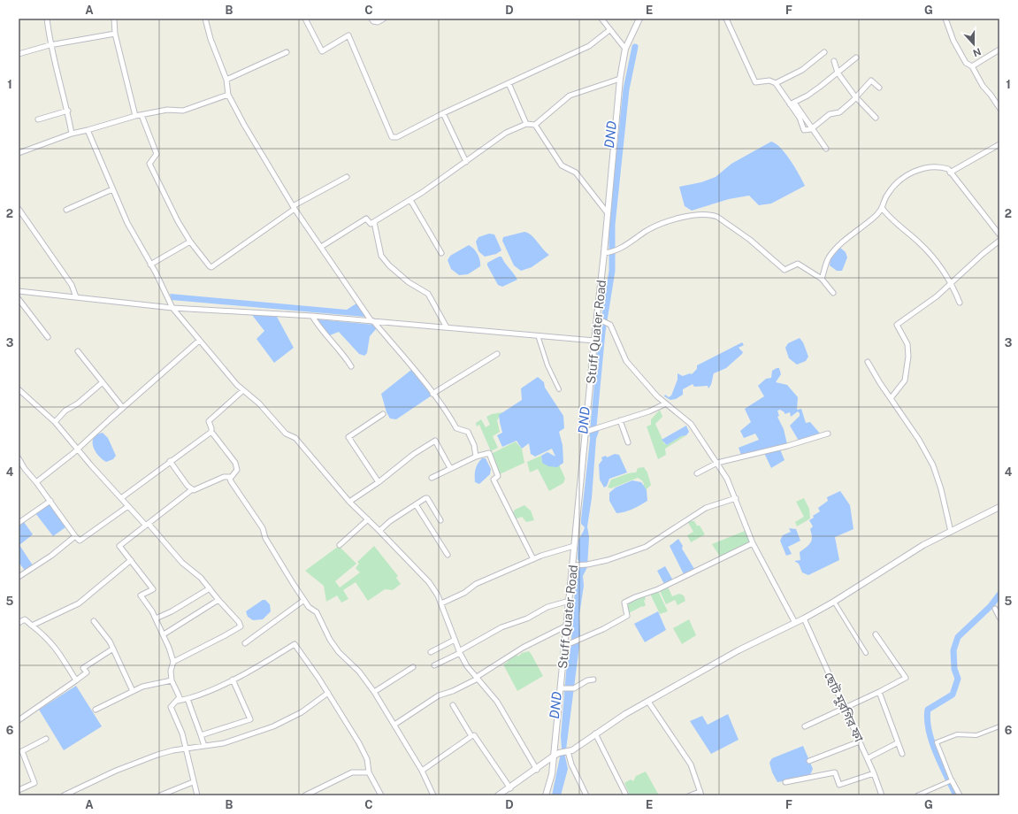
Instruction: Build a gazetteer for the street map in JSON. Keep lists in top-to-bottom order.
{
  "streets": {
    "street": ["Stuff Quater Road", "ছোট মুরগির ফা"]
  },
  "water": ["DND"],
  "north": "bottom",
  "grid": {
    "columns": [
      "A",
      "B",
      "C",
      "D",
      "E",
      "F",
      "G"
    ],
    "rows": [
      "1",
      "2",
      "3",
      "4",
      "5",
      "6"
    ]
  }
}
